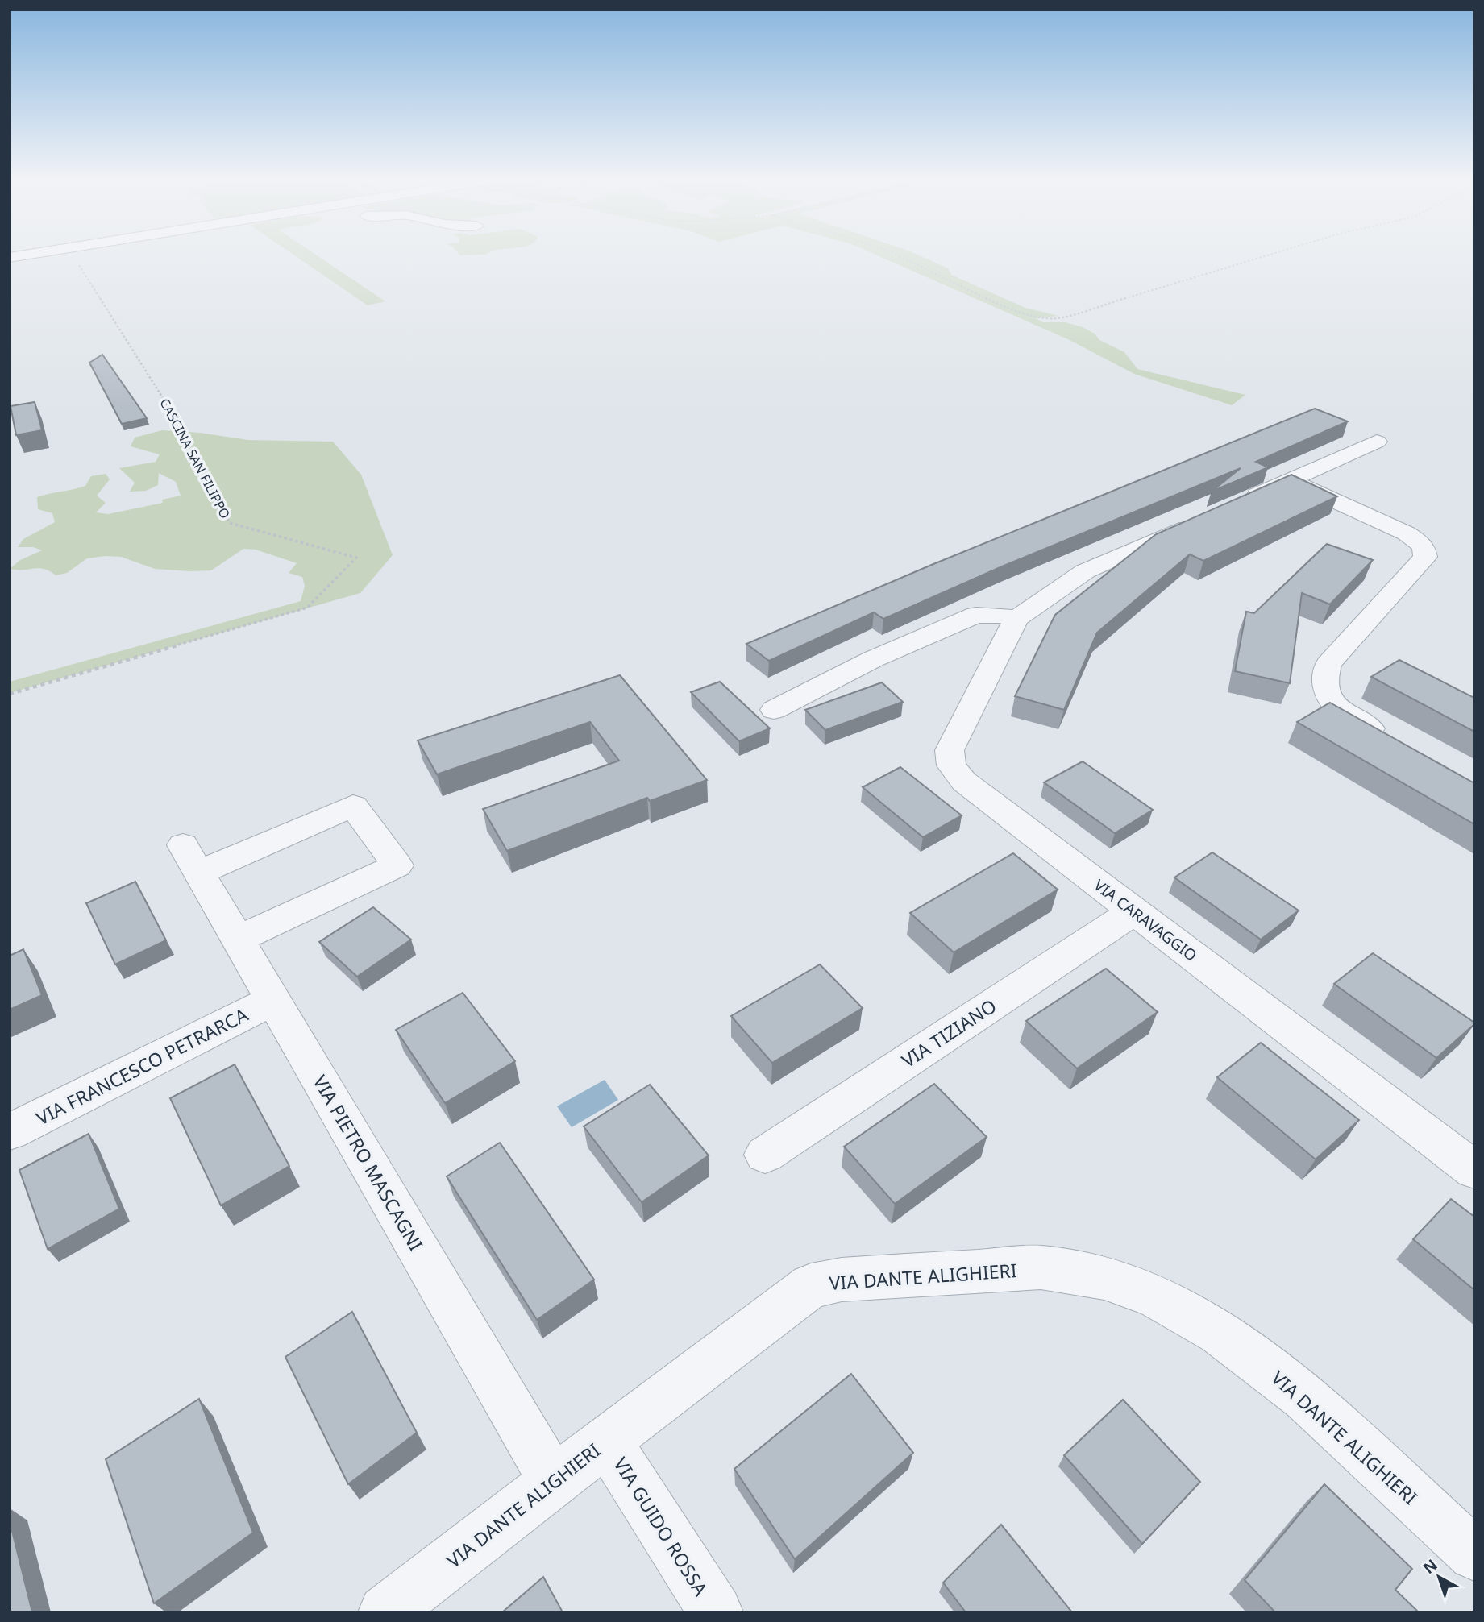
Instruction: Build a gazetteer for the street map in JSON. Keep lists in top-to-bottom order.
{
  "streets": {
    "street": [
      "VIA CARAVAGGIO",
      "VIA TIZIANO",
      "VIA FRANCESCO PETRARCA",
      "VIA PIETRO MASCAGNI",
      "VIA DANTE ALIGHIERI",
      "VIA GUIDO ROSSA"
    ],
    "path": ["CASCINA SAN FILIPPO"]
  },
  "crossings": [
    ["VIA CARAVAGGIO", "VIA TIZIANO"],
    ["VIA FRANCESCO PETRARCA", "VIA PIETRO MASCAGNI"],
    ["VIA PIETRO MASCAGNI", "VIA DANTE ALIGHIERI"],
    ["VIA DANTE ALIGHIERI", "VIA GUIDO ROSSA"]
  ],
  "north": "top left"
}
